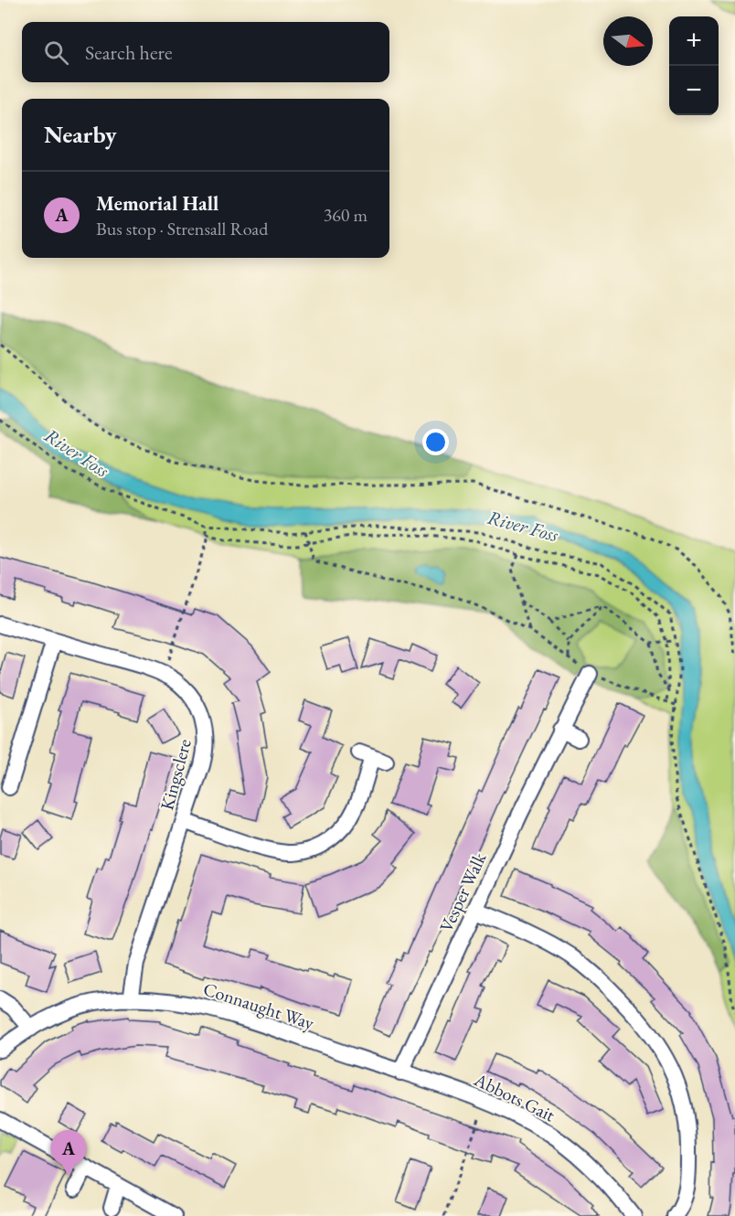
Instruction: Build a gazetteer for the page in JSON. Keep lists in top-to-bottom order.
{
  "streets": {
    "street": [
      "Kingsclere",
      "Vesper Walk",
      "Connaught Way",
      "Abbots Gait"
    ]
  },
  "crossings": [
    ["Kingsclere", "Connaught Way"],
    ["Vesper Walk", "Abbots Gait"],
    ["Connaught Way", "Abbots Gait"]
  ],
  "water": ["River Foss"],
  "north": "right",
  "page": {
    "map_buttons": ["+", "−"],
    "search": "Search here",
    "heading": "Nearby",
    "list": [
      {
        "mark": "A",
        "name": "Memorial Hall",
        "note": "Bus stop · Strensall Road",
        "value": "360 m"
      }
    ],
    "pins": "A"
  }
}
